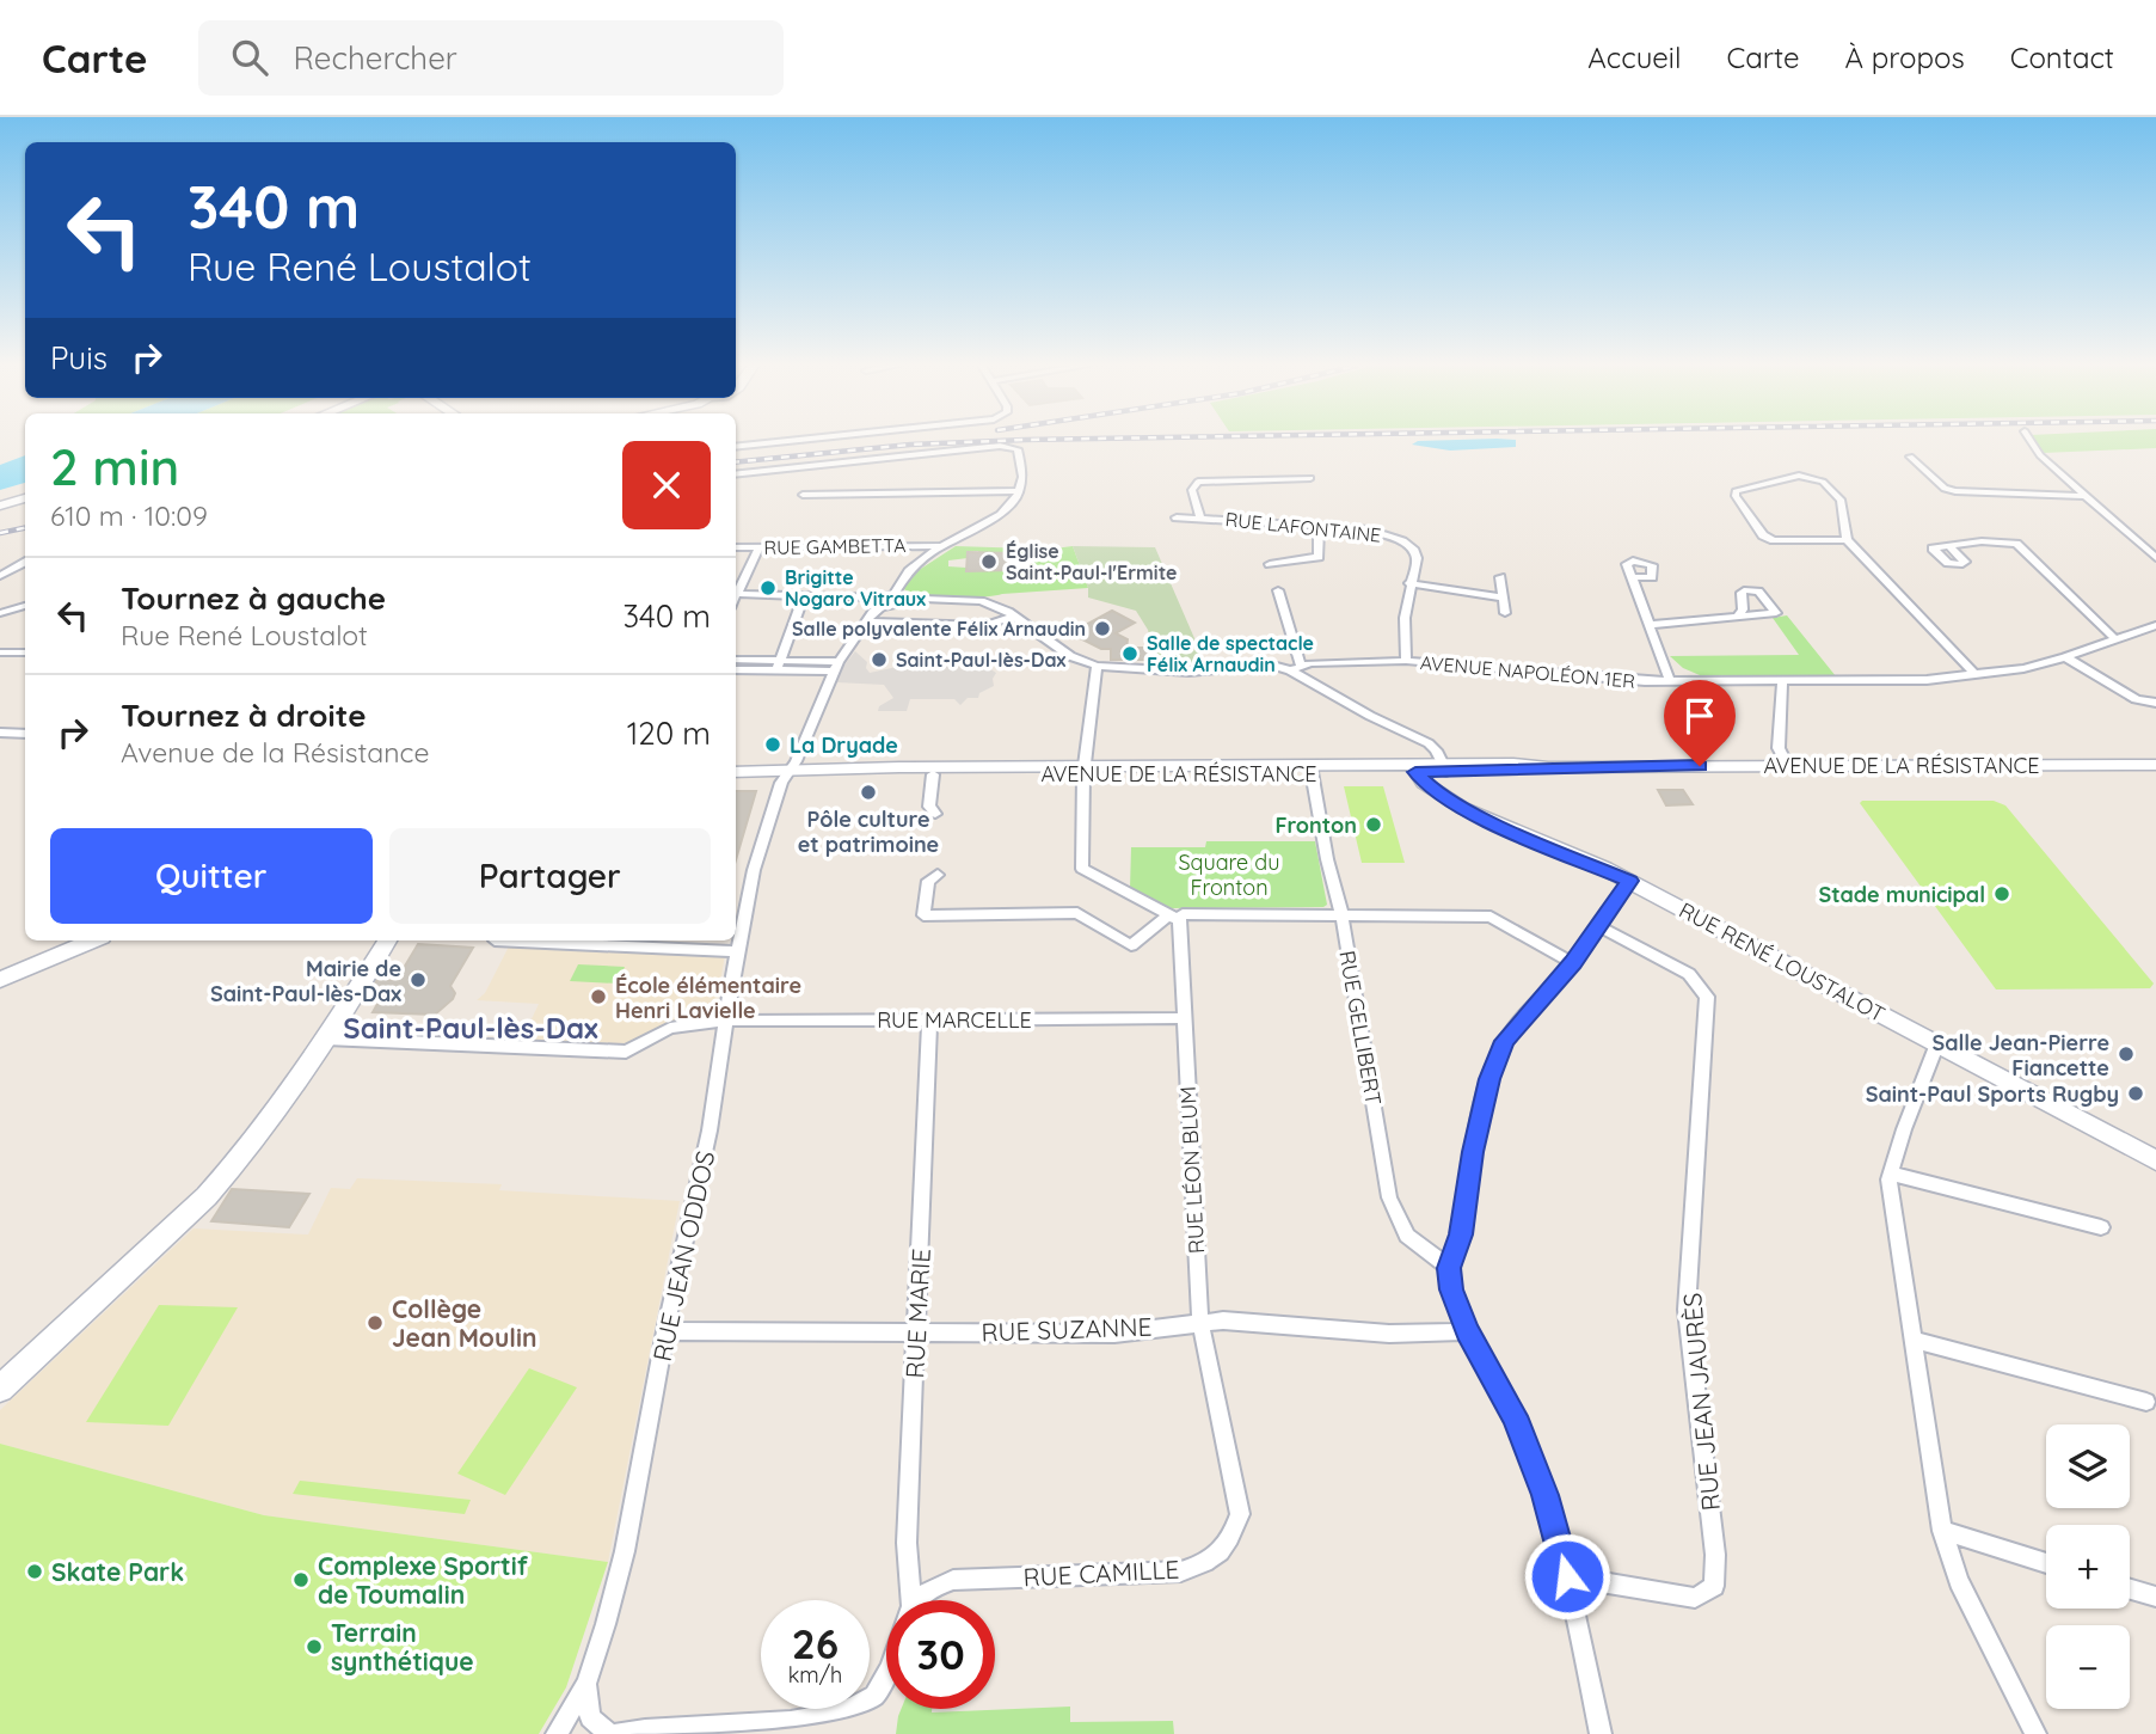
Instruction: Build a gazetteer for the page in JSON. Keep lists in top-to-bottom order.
{
  "streets": {
    "main road": ["AVENUE DE LA RÉSISTANCE", "RUE RENÉ LOUSTALOT"],
    "street": [
      "RUE LAFONTAINE",
      "RUE GAMBETTA",
      "AVENUE NAPOLÉON 1ER",
      "RUE MARCELLE",
      "RUE GELLIBERT",
      "RUE LÉON BLUM",
      "RUE JEAN ODDOS",
      "RUE MARIE",
      "RUE SUZANNE",
      "RUE JEAN JAURÈS",
      "RUE CAMILLE"
    ]
  },
  "crossings": [
    ["RUE LAFONTAINE", "AVENUE NAPOLÉON 1ER"],
    ["AVENUE DE LA RÉSISTANCE", "RUE RENÉ LOUSTALOT"],
    ["AVENUE DE LA RÉSISTANCE", "RUE GELLIBERT"],
    ["AVENUE DE LA RÉSISTANCE", "RUE JEAN ODDOS"],
    ["RUE MARCELLE", "RUE LÉON BLUM"],
    ["RUE MARCELLE", "RUE JEAN ODDOS"],
    ["RUE MARCELLE", "RUE MARIE"],
    ["RUE LÉON BLUM", "RUE SUZANNE"],
    ["RUE LÉON BLUM", "RUE CAMILLE"],
    ["RUE JEAN ODDOS", "RUE SUZANNE"],
    ["RUE MARIE", "RUE SUZANNE"],
    ["RUE SUZANNE", "RUE CAMILLE"]
  ],
  "districts": ["Saint-Paul-lès-Dax"],
  "parks": ["Square du Fronton"],
  "places": [
    "Église Saint-Paul-l'Ermite",
    "Brigitte Nogaro Vitraux",
    "Salle polyvalente Félix Arnaudin",
    "Salle de spectacle Félix Arnaudin",
    "Saint-Paul-lès-Dax",
    "La Dryade",
    "Pôle culture et patrimoine",
    "Fronton",
    "Stade municipal",
    "Mairie de Saint-Paul-lès-Dax",
    "École élémentaire Henri Lavielle",
    "Salle Jean-Pierre Fiancette",
    "Saint-Paul Sports Rugby",
    "Collège Jean Moulin",
    "Skate Park",
    "Complexe Sportif de Toumalin",
    "Terrain synthétique"
  ],
  "page": {
    "header": "Carte",
    "search": "Rechercher",
    "nav": [
      "Accueil",
      "Carte",
      "À propos",
      "Contact"
    ],
    "turn": ["340 m", "Rue René Loustalot"],
    "then": "Puis",
    "heading": ["2 min", "610 m · 10:09"],
    "list": [
      {
        "name": "Tournez à gauche",
        "note": "Rue René Loustalot",
        "value": "340 m"
      },
      {
        "name": "Tournez à droite",
        "note": "Avenue de la Résistance",
        "value": "120 m"
      }
    ],
    "buttons": ["Quitter", "Partager"],
    "map_buttons": ["+", "−"],
    "speed": "26 km/h",
    "limit": "30"
  }
}
